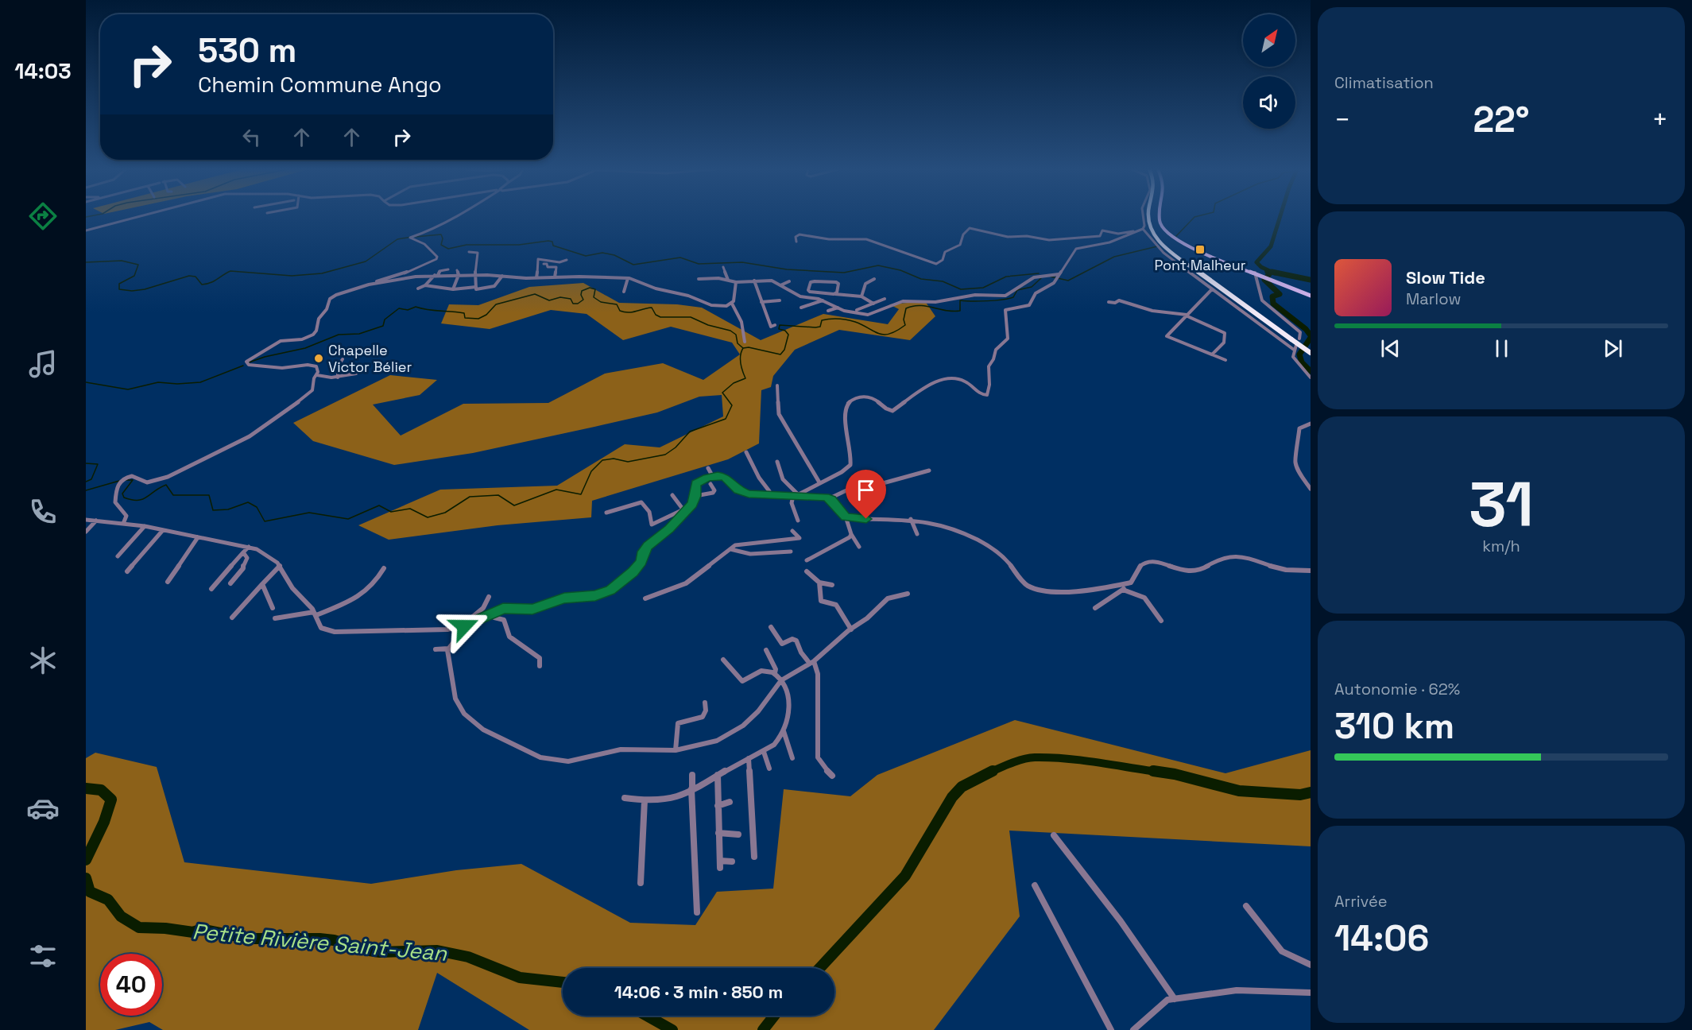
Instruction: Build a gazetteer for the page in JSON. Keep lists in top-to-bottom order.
{
  "water": ["Petite Rivière Saint-Jean"],
  "places": {
    "transit": ["Pont Malheur"],
    "other": ["Chapelle Victor Bélier"]
  },
  "north": "top right",
  "page": {
    "tabs": "14:03",
    "tile": [
      "Climatisation",
      ["31", "km/h"],
      ["Autonomie · 62%", "310 km"],
      ["Arrivée", "14:06"]
    ],
    "turn": ["530 m", "Chemin Commune Ango"],
    "heat": ["−", "22°", "+"],
    "song": ["Slow Tide", "Marlow"],
    "limit": "40",
    "trip": "14:06 · 3 min · 850 m"
  }
}
